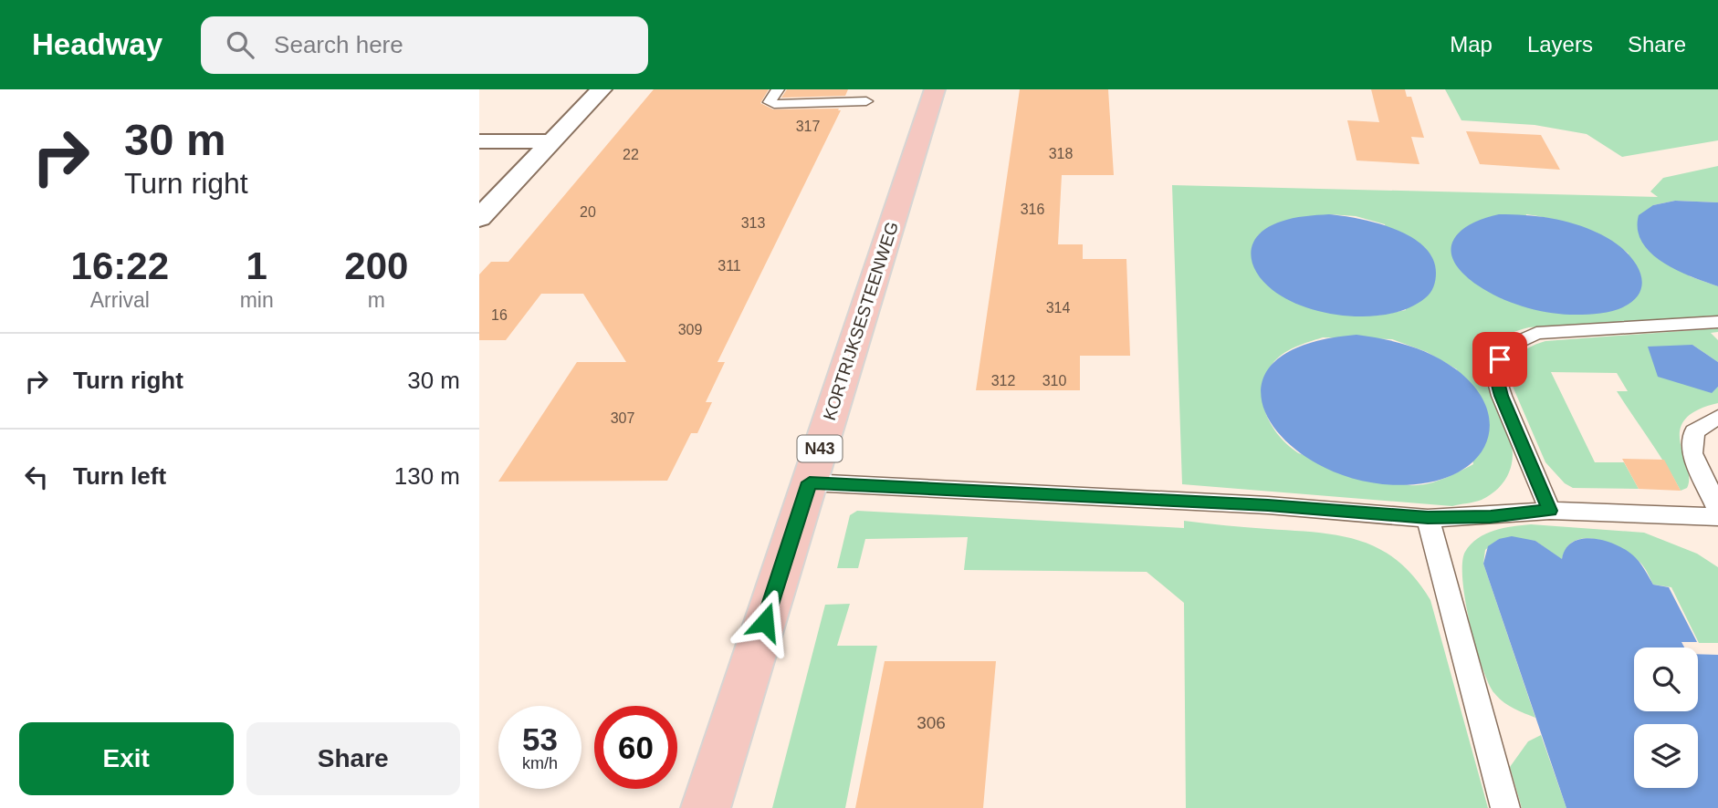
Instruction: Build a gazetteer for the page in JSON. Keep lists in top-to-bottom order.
{
  "streets": {
    "main road": ["KORTRIJKSESTEENWEG", "N43"]
  },
  "house_numbers": [
    "317",
    "318",
    "22",
    "316",
    "20",
    "313",
    "311",
    "314",
    "16",
    "309",
    "312",
    "310",
    "307",
    "306"
  ],
  "page": {
    "header": "Headway",
    "search": "Search here",
    "nav": ["Map", "Layers", "Share"],
    "turn": ["30 m", "Turn right"],
    "eta": [
      "16:22",
      "Arrival",
      "1",
      "min",
      "200",
      "m"
    ],
    "list": [
      {
        "name": "Turn right",
        "value": "30 m"
      },
      {
        "name": "Turn left",
        "value": "130 m"
      }
    ],
    "speed": "53 km/h",
    "limit": "60",
    "buttons": ["Exit", "Share"]
  }
}
